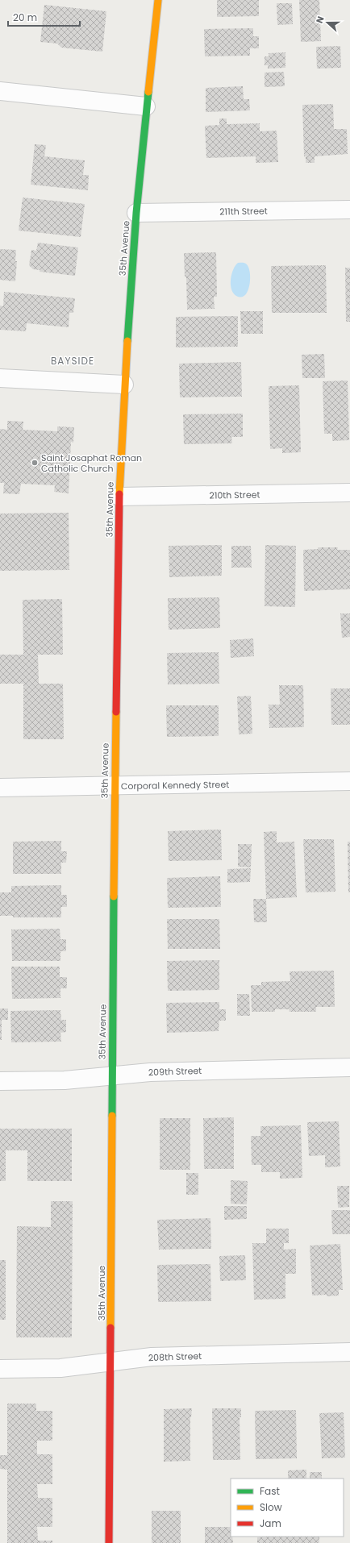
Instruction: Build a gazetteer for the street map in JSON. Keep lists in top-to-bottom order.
{
  "streets": {
    "street": [
      "211th Street",
      "35th Avenue",
      "210th Street",
      "Corporal Kennedy Street",
      "209th Street",
      "208th Street"
    ]
  },
  "crossings": [
    ["211th Street", "35th Avenue"],
    ["35th Avenue", "210th Street"],
    ["35th Avenue", "Corporal Kennedy Street"],
    ["35th Avenue", "209th Street"],
    ["35th Avenue", "208th Street"]
  ],
  "districts": ["BAYSIDE"],
  "places": ["Saint Josaphat Roman Catholic Church"],
  "legend": ["Fast", "Slow", "Jam"],
  "scale_bar": "20 m",
  "north": "left"
}
